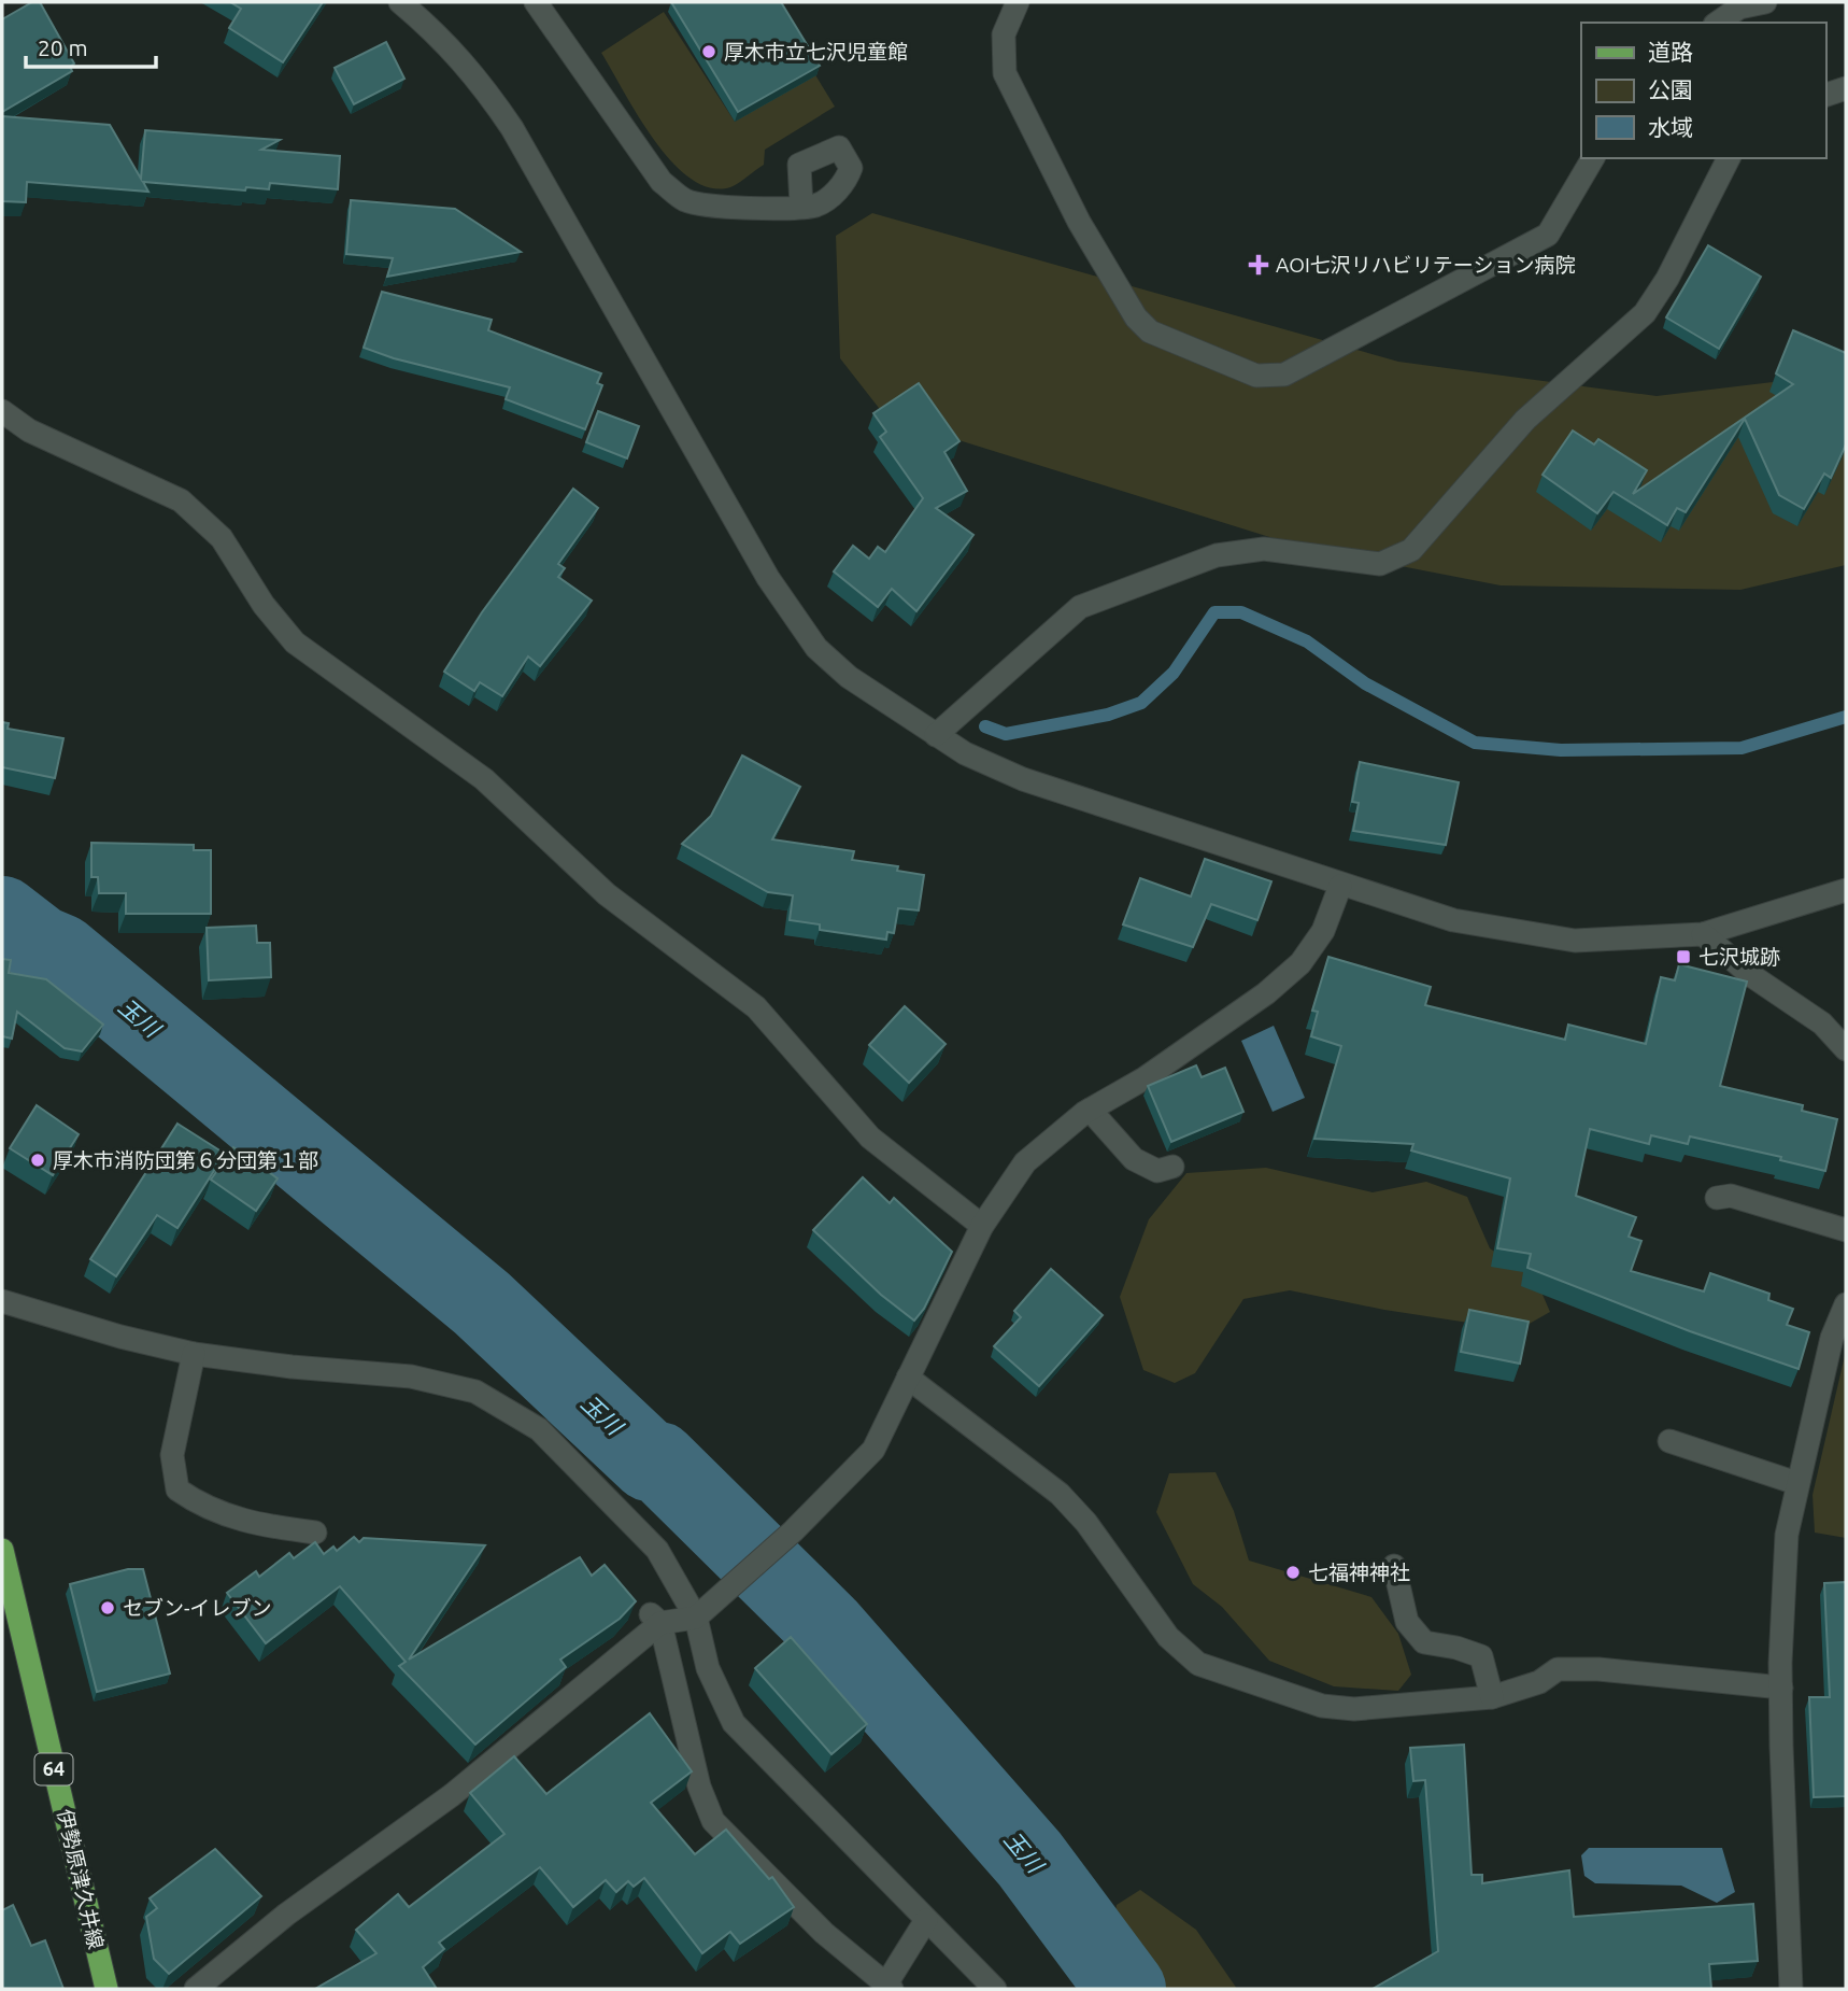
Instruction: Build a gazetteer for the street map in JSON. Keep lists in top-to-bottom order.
{
  "streets": {
    "main road": ["64", "伊勢原津久井線"]
  },
  "water": ["玉川"],
  "places": {
    "other": [
      "厚木市立七沢児童館",
      "厚木市消防団第６分団第１部",
      "七福神神社",
      "セブン-イレブン"
    ],
    "health": ["AOI七沢リハビリテーション病院"],
    "transit": ["七沢城跡"]
  },
  "legend": ["道路", "公園", "水域"],
  "scale_bar": "20 m"
}
